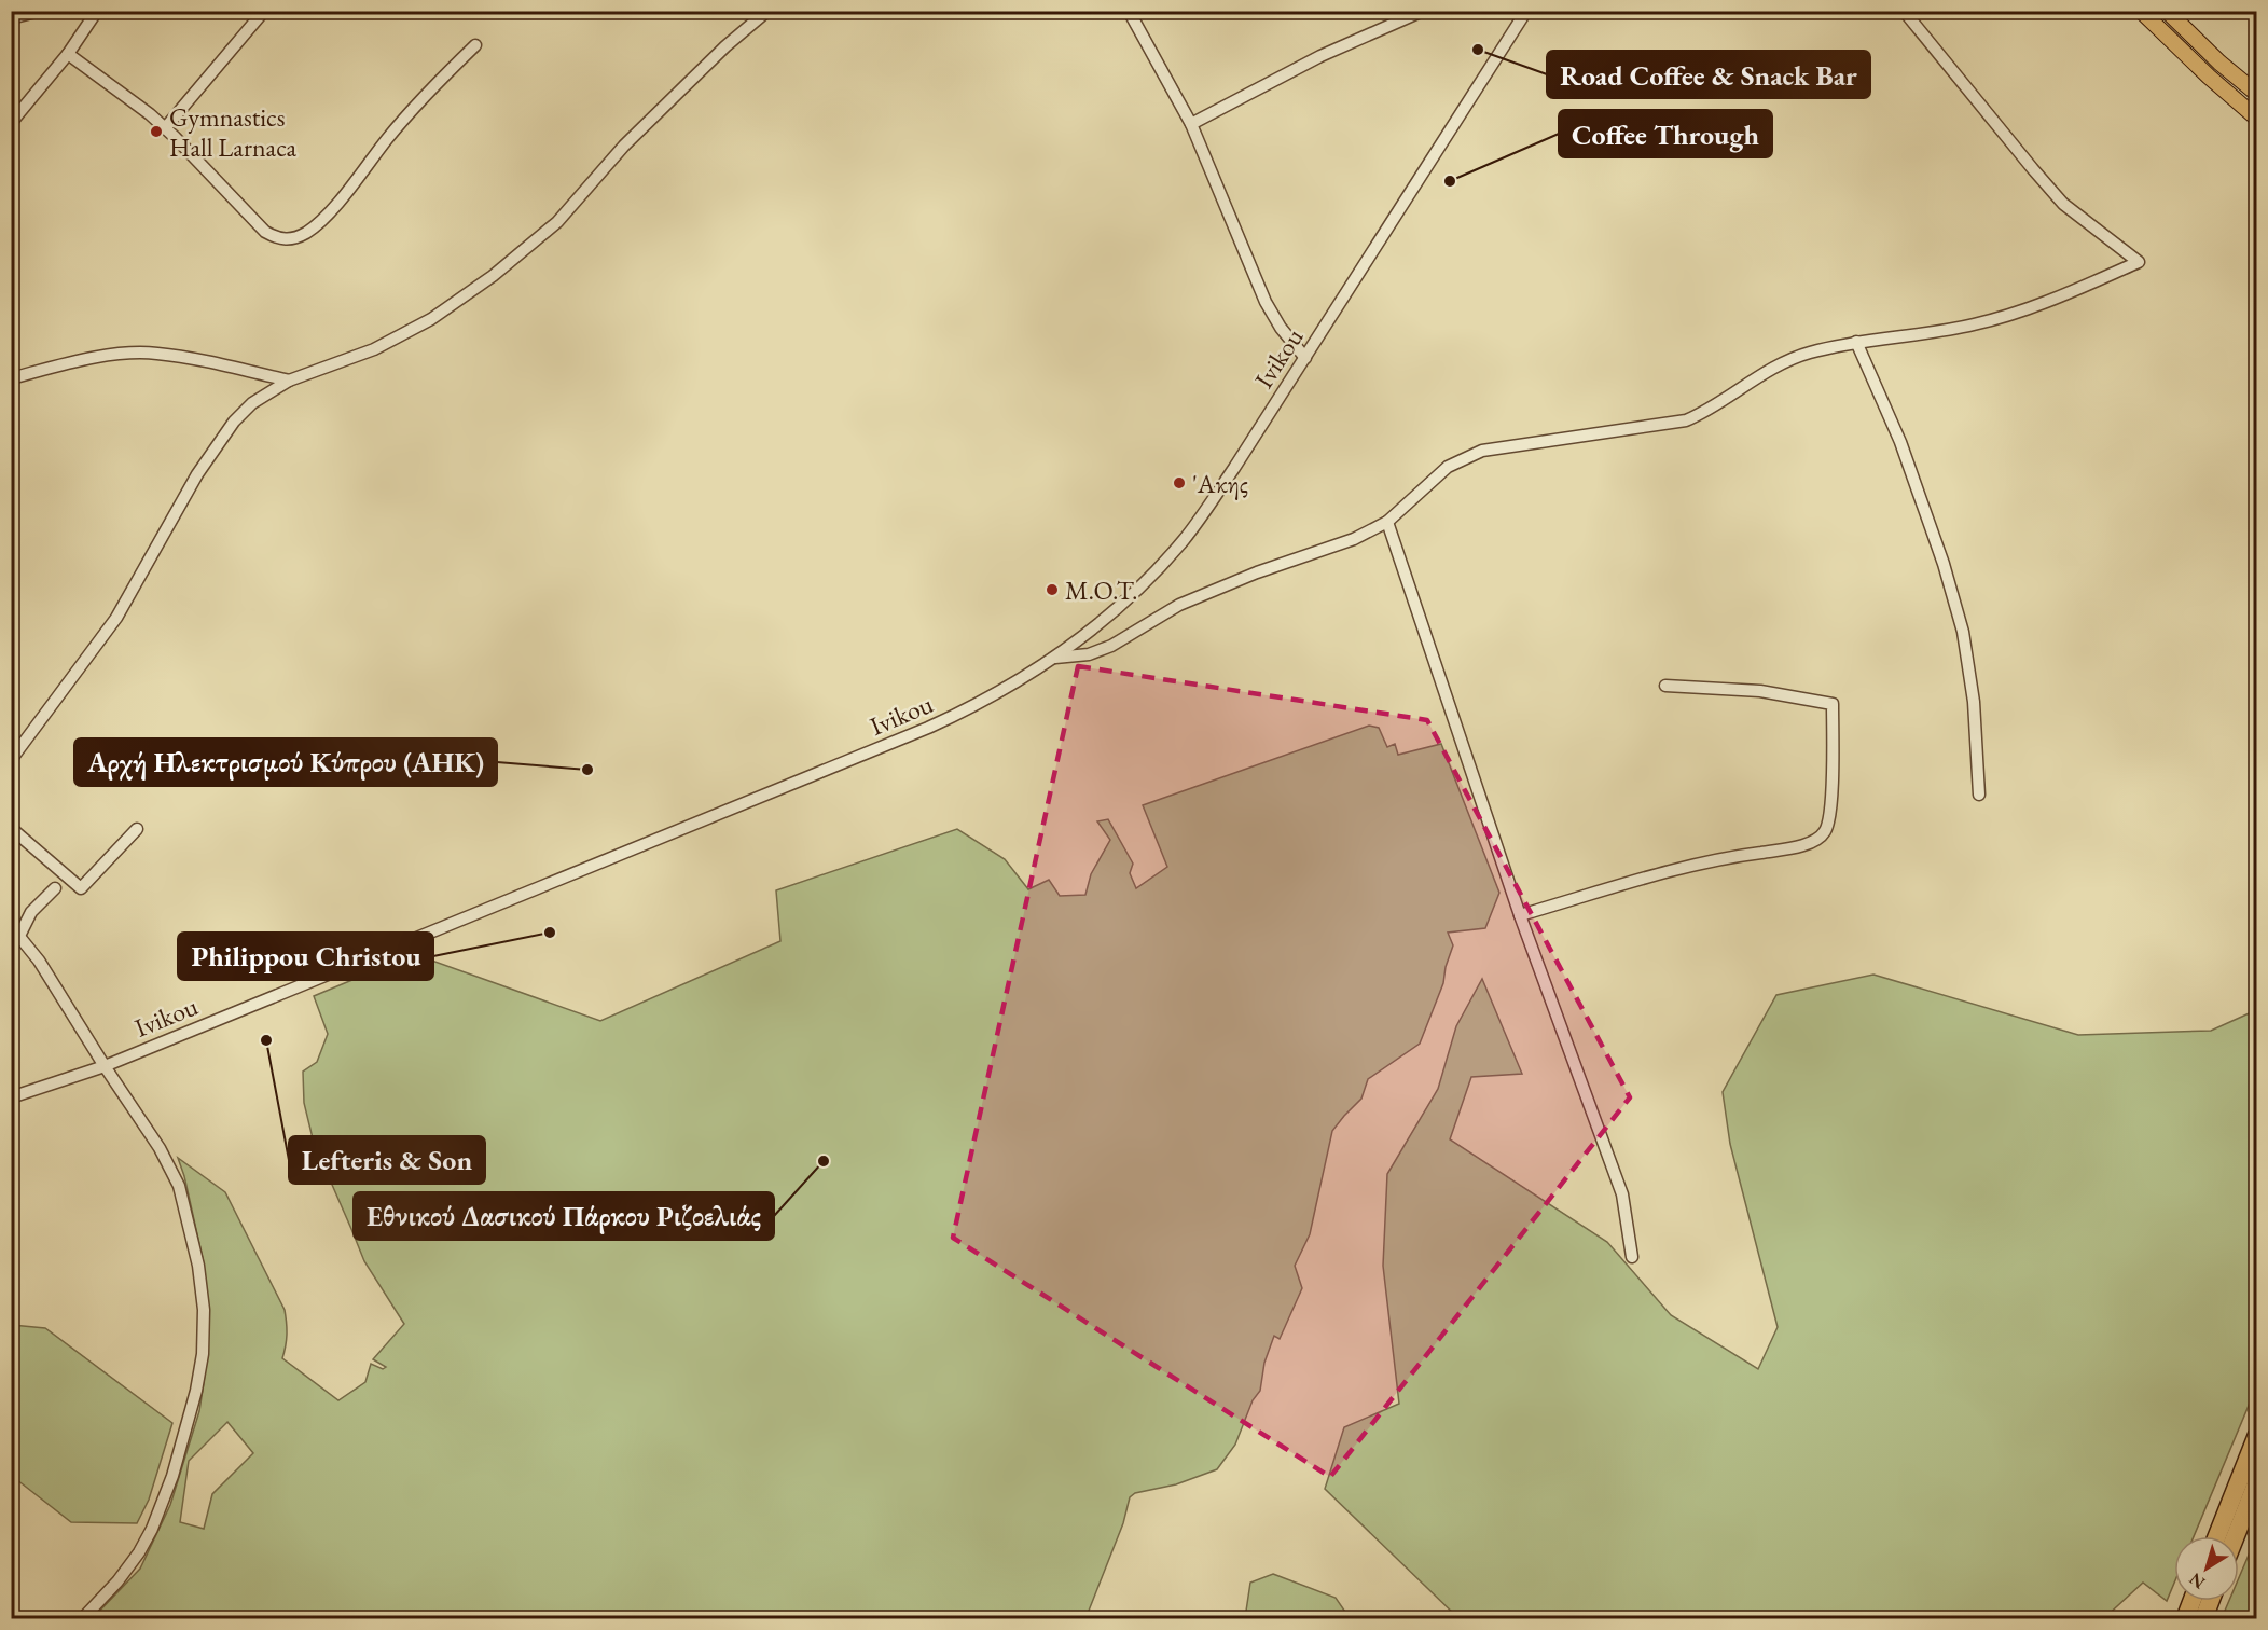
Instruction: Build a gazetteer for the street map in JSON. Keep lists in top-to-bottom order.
{
  "streets": {
    "street": ["Ivikou"]
  },
  "places": [
    "Road Coffee & Snack Bar",
    "Gymnastics Hall Larnaca",
    "Coffee Through",
    "'Ακης",
    "M.O.T.",
    "Αρχή Ηλεκτρισμού Κύπρου (ΑΗΚ)",
    "Philippou Christou",
    "Lefteris & Son",
    "Εθνικού Δασικού Πάρκου Ριζοελιάς"
  ],
  "north": "bottom left"
}
